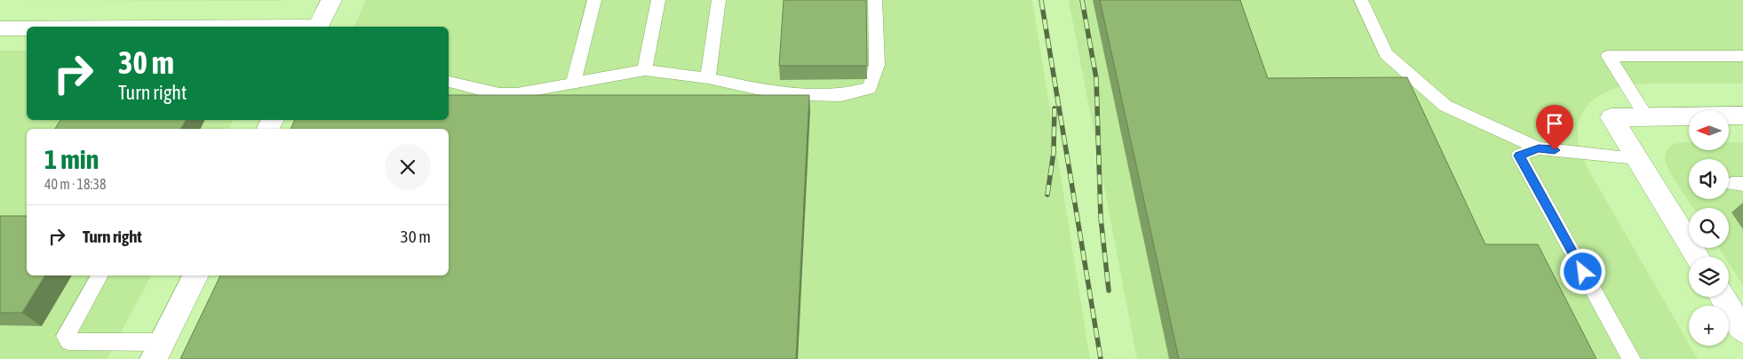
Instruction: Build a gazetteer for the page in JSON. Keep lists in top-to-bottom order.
{
  "north": "left",
  "page": {
    "turn": ["30 m", "Turn right"],
    "map_buttons": "+",
    "heading": ["1 min", "40 m · 18:38"],
    "list": [
      {
        "name": "Turn right",
        "value": "30 m"
      }
    ]
  }
}
